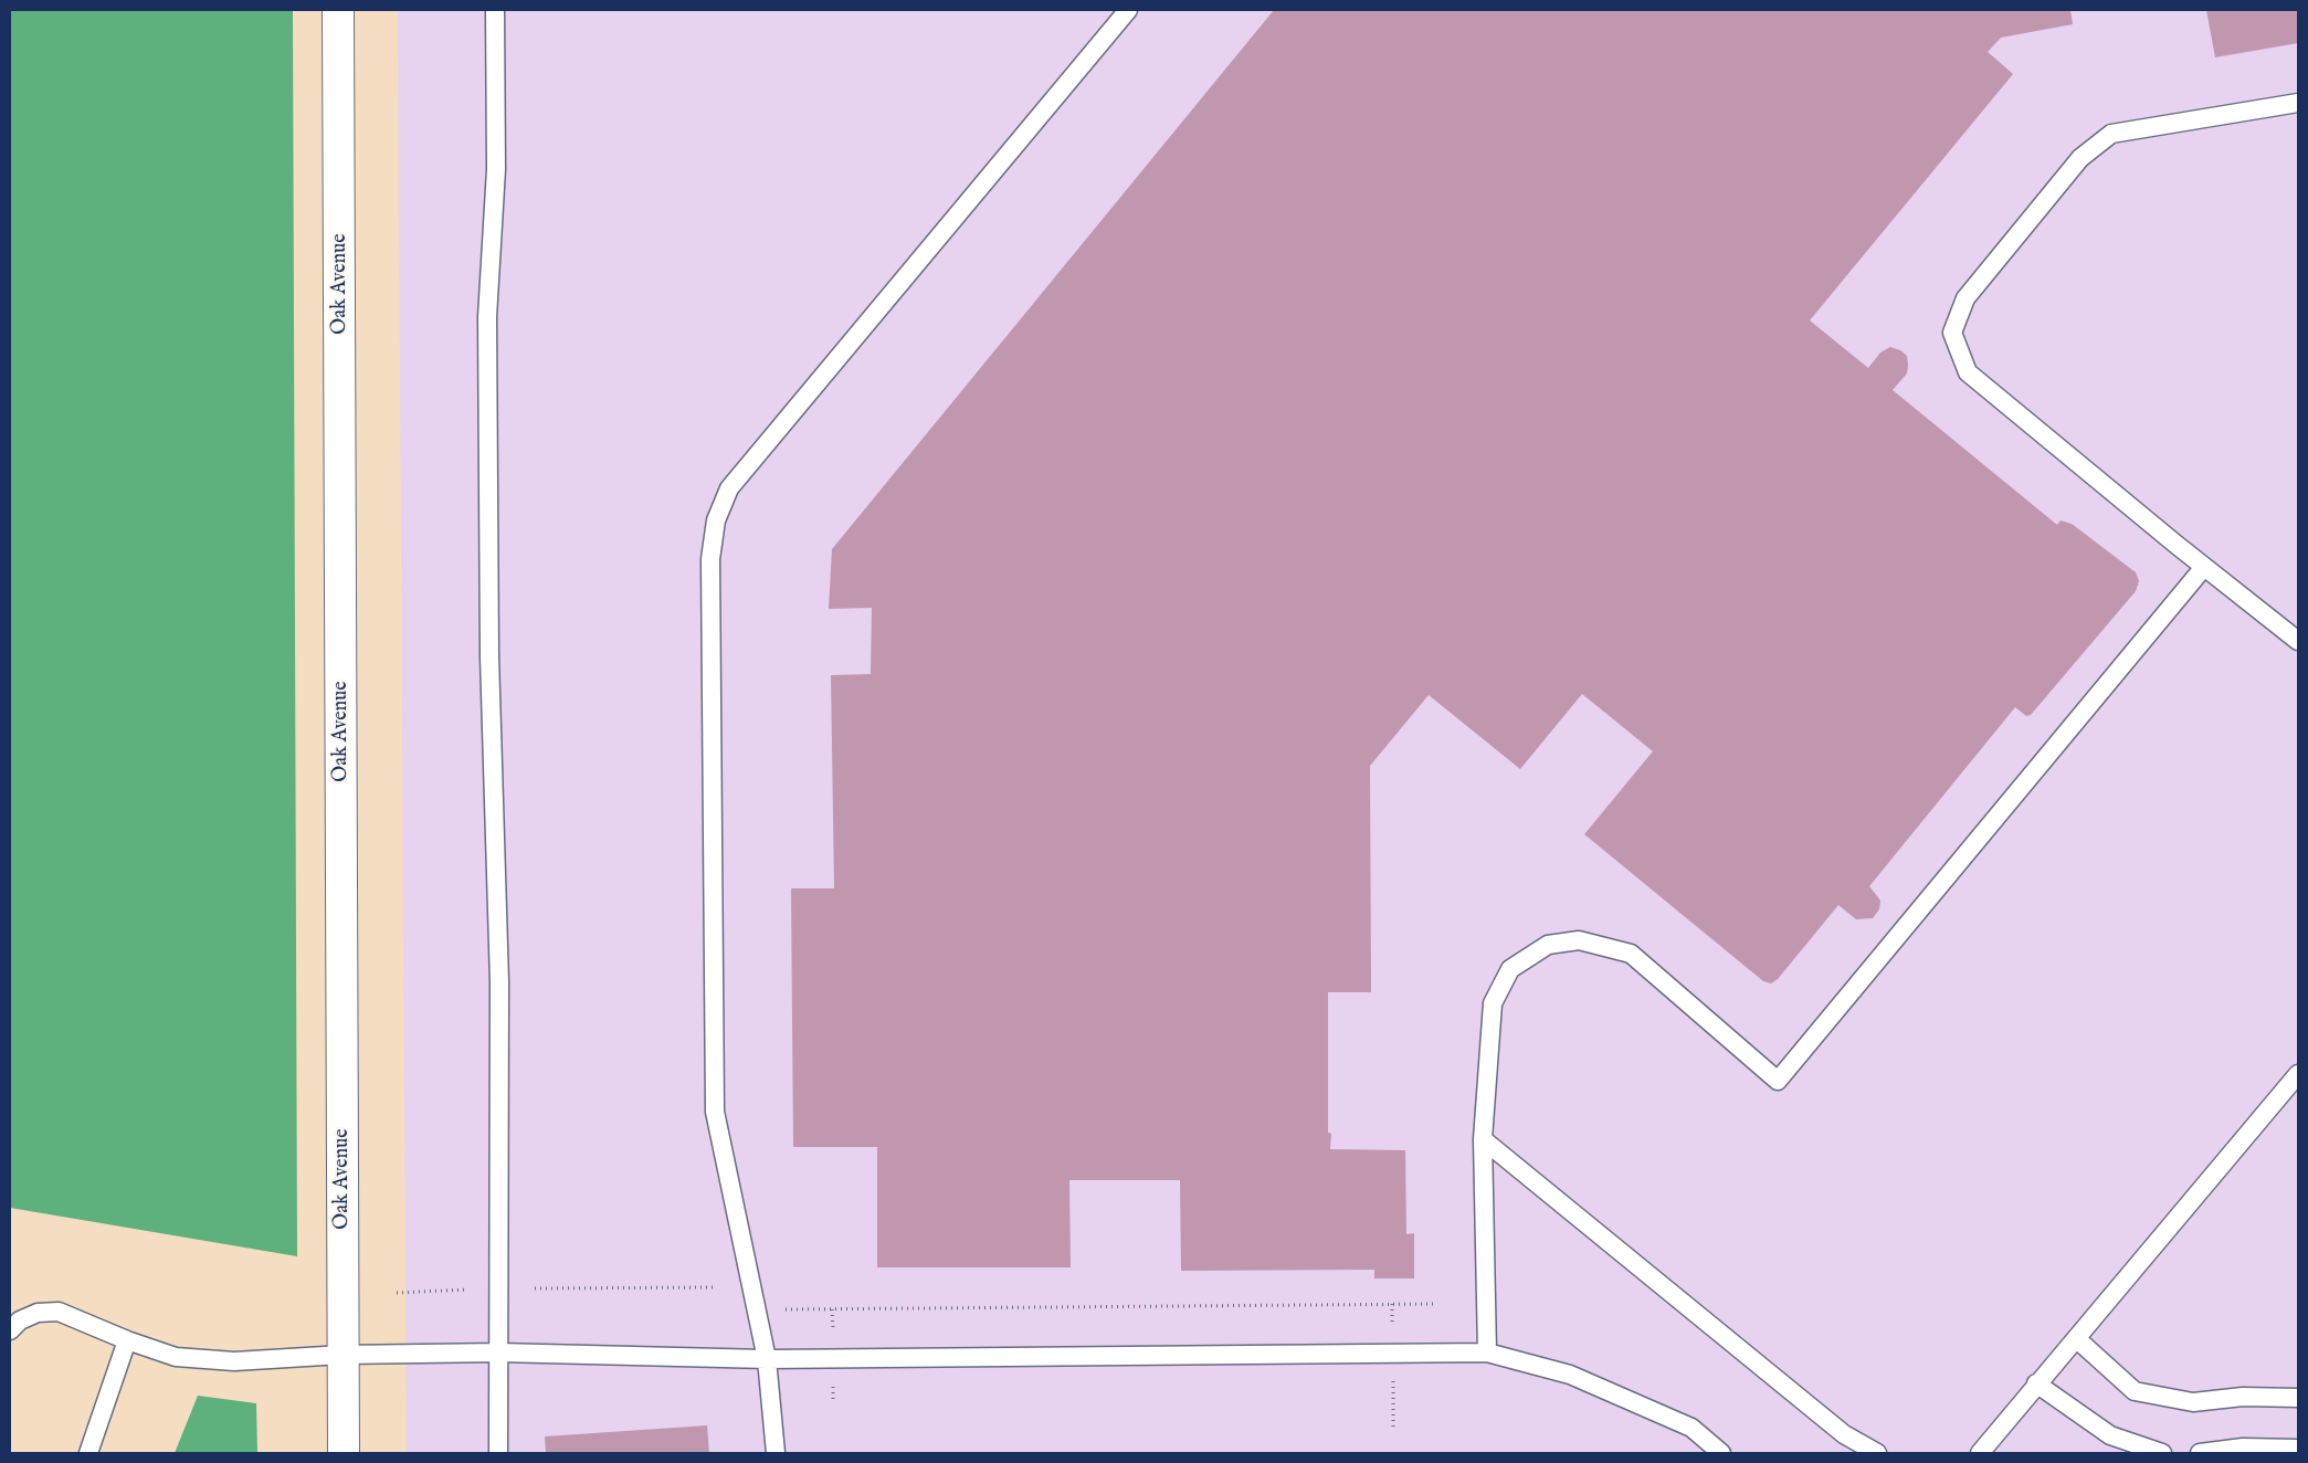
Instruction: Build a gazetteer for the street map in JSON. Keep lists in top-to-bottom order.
{
  "streets": {
    "street": ["Oak Avenue"]
  }
}
